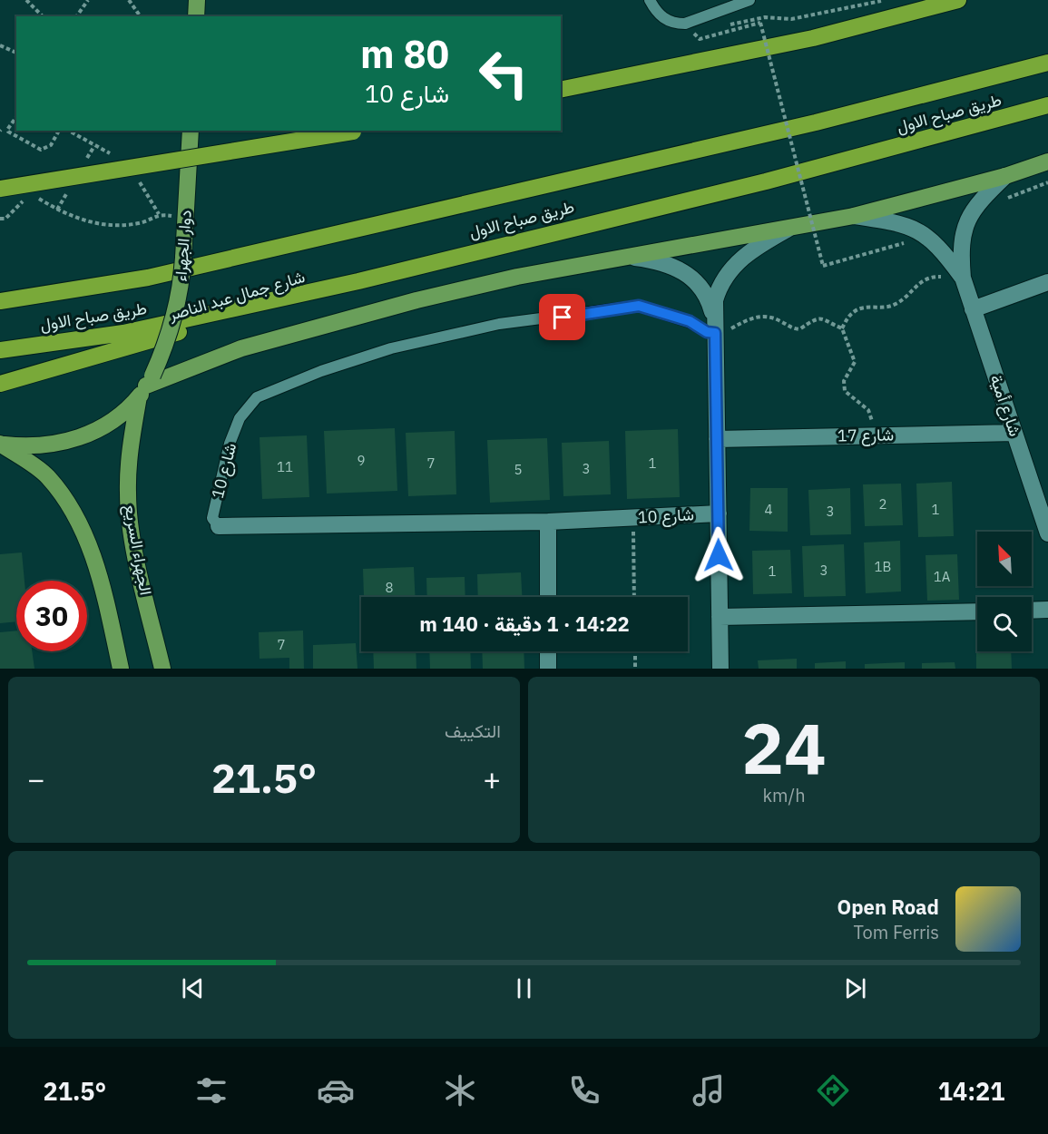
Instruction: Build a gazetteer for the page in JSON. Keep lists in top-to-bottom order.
{
  "streets": {
    "highway": ["طريق صباح الاول", "شارع جمال عبد الناصر"],
    "main road": ["دوار الجهراء", "الجهراء السريع"],
    "street": ["شارع أمية", "شارع 17", "شارع 10"]
  },
  "crossings": [
    ["طريق صباح الاول", "شارع جمال عبد الناصر"],
    ["دوار الجهراء", "الجهراء السريع"],
    ["شارع أمية", "شارع 17"]
  ],
  "house_numbers": [
    "9",
    "7",
    "1",
    "11",
    "3",
    "5",
    "2",
    "4",
    "1",
    "3",
    "1B",
    "3",
    "1",
    "1A",
    "8",
    "7"
  ],
  "north": "top left",
  "page": {
    "turn": ["80 m", "شارع 10"],
    "limit": "30",
    "trip": "14:22 · 1 دقيقة · 140 m",
    "tile": [
      ["24", "km/h"],
      "التكييف"
    ],
    "heat": ["−", "21.5°", "+"],
    "song": ["Open Road", "Tom Ferris"],
    "tabs": ["14:21", "21.5°"]
  }
}
